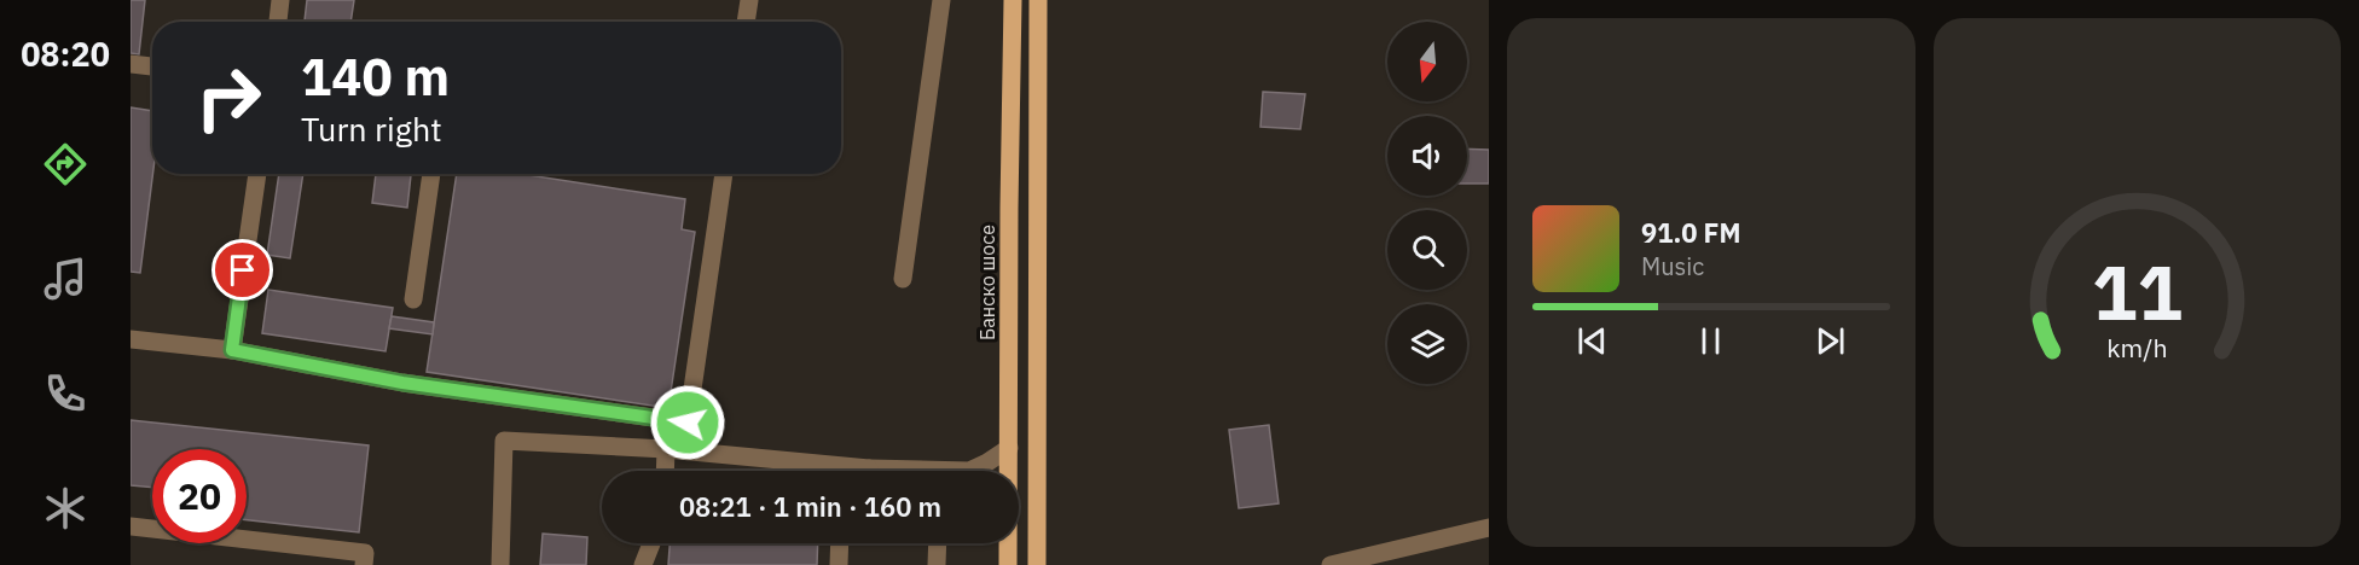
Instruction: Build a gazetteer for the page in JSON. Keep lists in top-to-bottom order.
{
  "streets": {
    "main road": ["Банско шосе"]
  },
  "north": "bottom",
  "page": {
    "tabs": "08:20",
    "turn": ["140 m", "Turn right"],
    "song": ["91.0 FM", "Music"],
    "limit": "20",
    "trip": "08:21 · 1 min · 160 m",
    "gauge": ["11", "km/h"]
  }
}
